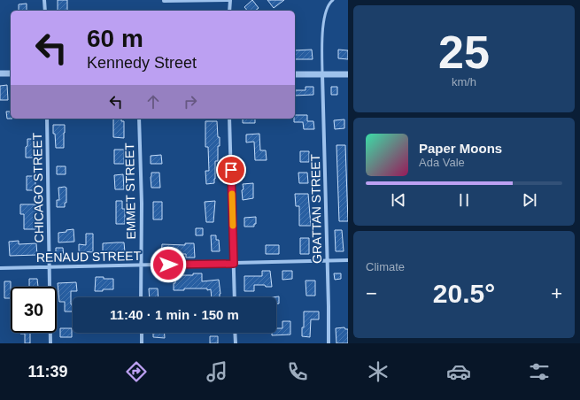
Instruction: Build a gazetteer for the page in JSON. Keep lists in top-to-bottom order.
{
  "streets": {
    "street": [
      "CHICAGO STREET",
      "EMMET STREET",
      "GRATTAN STREET",
      "RENAUD STREET"
    ]
  },
  "crossings": [
    ["CHICAGO STREET", "RENAUD STREET"],
    ["EMMET STREET", "RENAUD STREET"],
    ["GRATTAN STREET", "RENAUD STREET"]
  ],
  "page": {
    "tile": [
      ["25", "km/h"],
      "Climate"
    ],
    "turn": ["60 m", "Kennedy Street"],
    "song": ["Paper Moons", "Ada Vale"],
    "heat": ["−", "20.5°", "+"],
    "limit": "30",
    "trip": "11:40 · 1 min · 150 m",
    "tabs": "11:39"
  }
}
